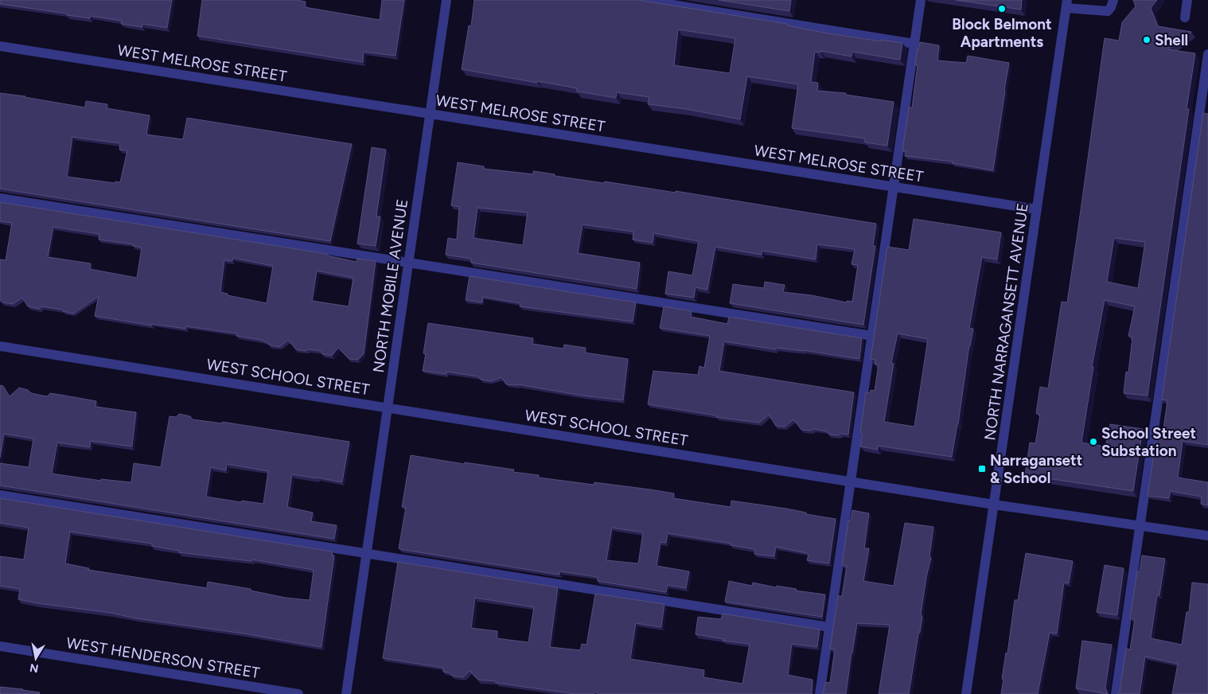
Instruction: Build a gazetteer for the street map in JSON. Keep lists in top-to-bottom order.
{
  "streets": {
    "street": [
      "WEST MELROSE STREET",
      "NORTH MOBILE AVENUE",
      "NORTH NARRAGANSETT AVENUE",
      "WEST SCHOOL STREET",
      "WEST HENDERSON STREET"
    ]
  },
  "crossings": [
    ["WEST MELROSE STREET", "NORTH MOBILE AVENUE"],
    ["WEST MELROSE STREET", "NORTH NARRAGANSETT AVENUE"],
    ["NORTH MOBILE AVENUE", "WEST SCHOOL STREET"],
    ["NORTH NARRAGANSETT AVENUE", "WEST SCHOOL STREET"]
  ],
  "places": {
    "other": ["Block Belmont Apartments", "Shell", "School Street Substation"],
    "transit": ["Narragansett & School"]
  },
  "north": "bottom"
}
